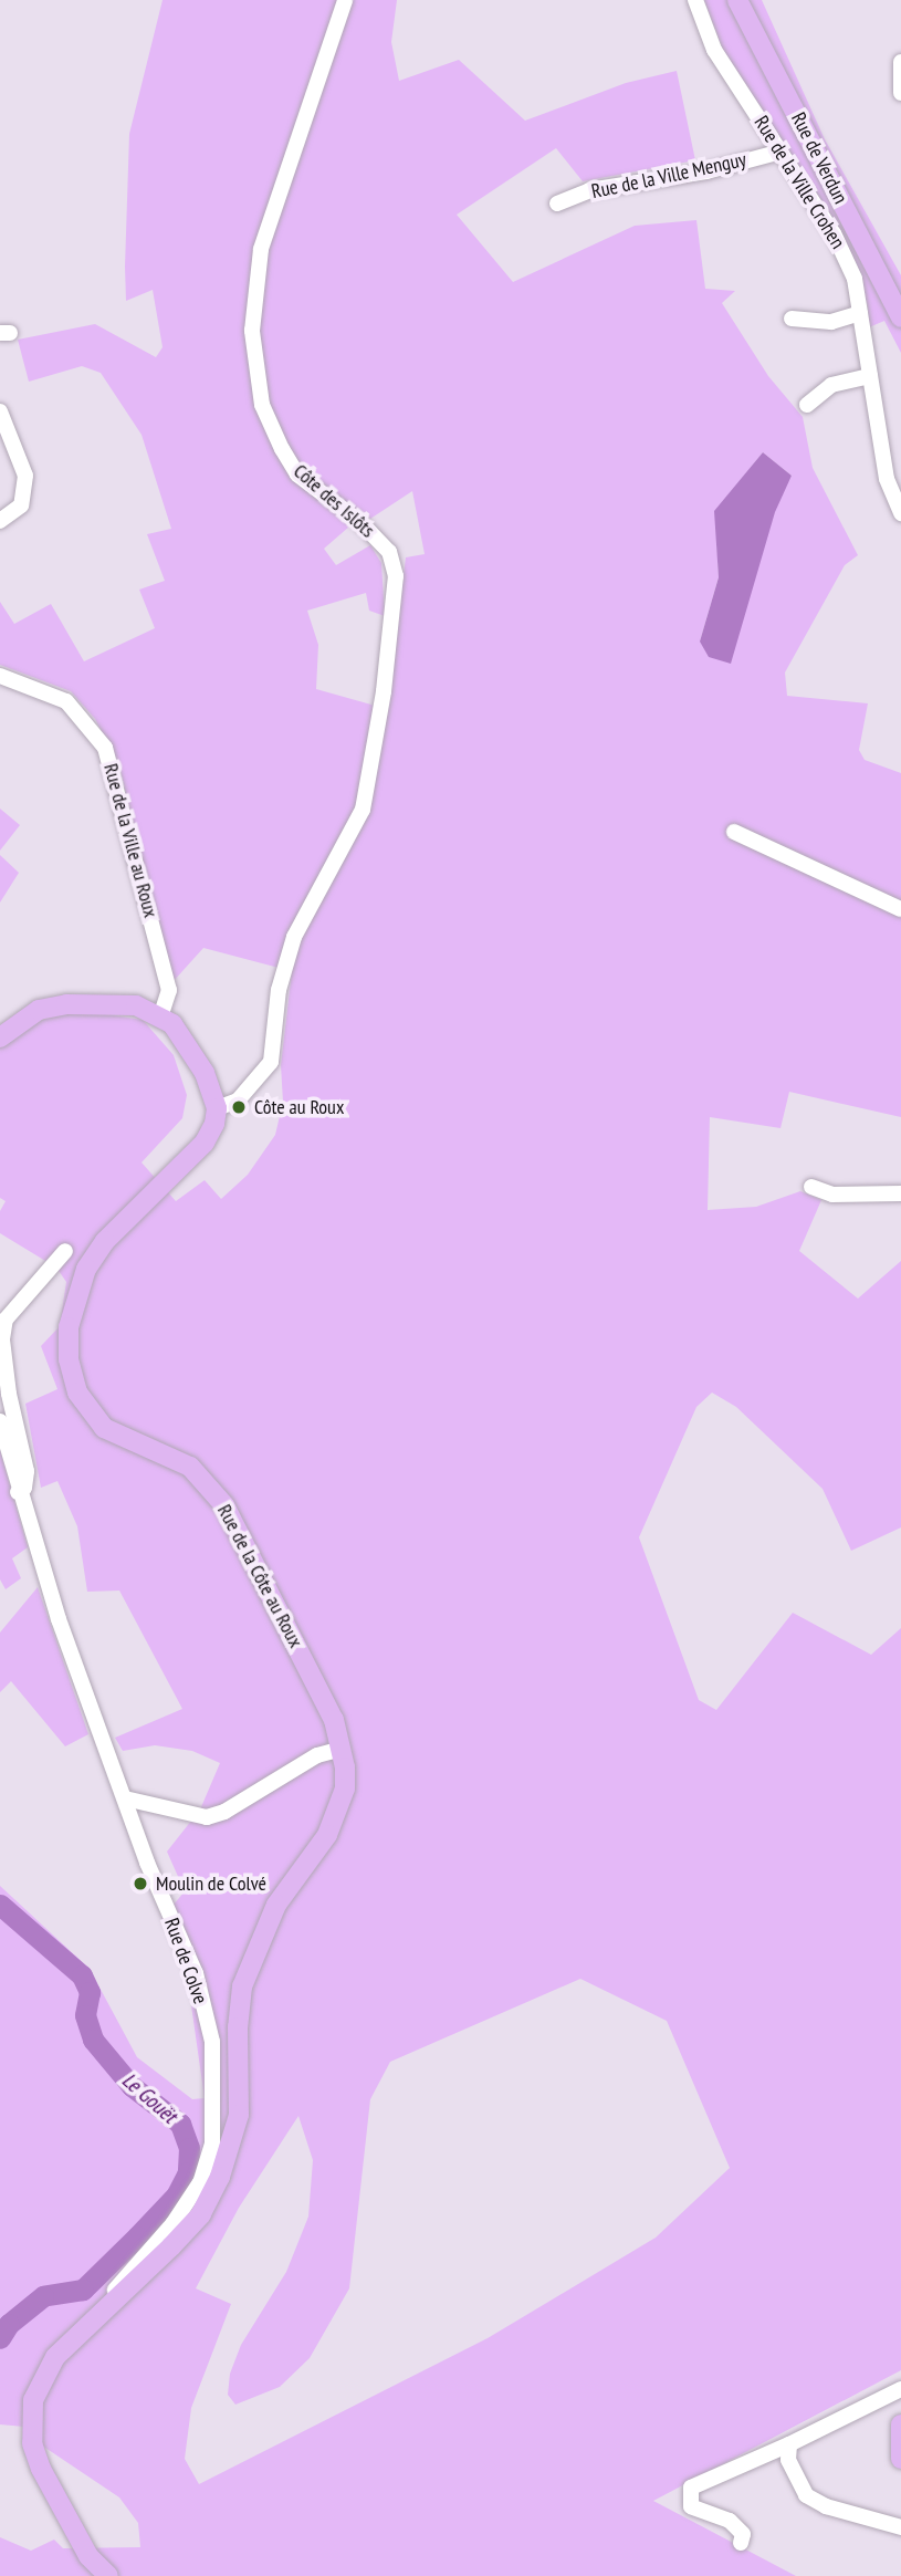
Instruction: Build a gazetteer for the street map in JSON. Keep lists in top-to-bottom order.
{
  "streets": {
    "main road": ["Rue de Verdun", "Rue de la Côte au Roux"],
    "street": [
      "Rue de la Ville Menguy",
      "Rue de la Ville Crohen",
      "Côte des Islôts",
      "Rue de la Ville au Roux",
      "Rue de Colve"
    ]
  },
  "crossings": [
    ["Rue de la Ville Menguy", "Rue de la Ville Crohen"],
    ["Côte des Islôts", "Rue de la Côte au Roux"],
    ["Rue de la Côte au Roux", "Rue de Colve"]
  ],
  "water": ["Le Gouët"],
  "places": ["Côte au Roux", "Moulin de Colvé"]
}
